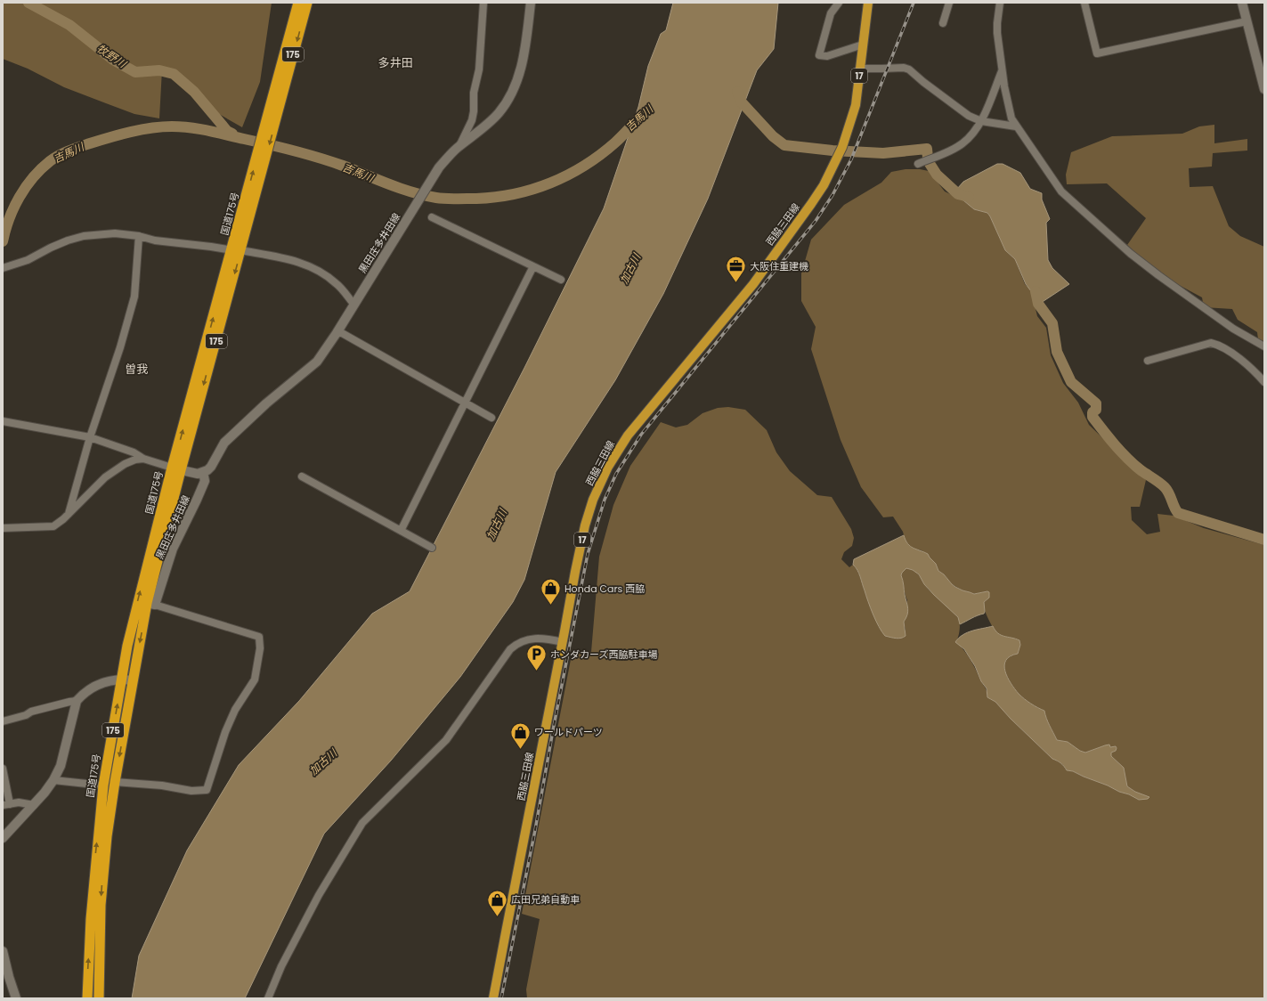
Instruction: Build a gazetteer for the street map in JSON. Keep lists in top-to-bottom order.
{
  "streets": {
    "highway": ["175", "国道175号"],
    "main road": ["17", "西脇三田線", "黒田庄多井田線"]
  },
  "crossings": [
    ["国道175号", "黒田庄多井田線"]
  ],
  "districts": ["多井田", "曽我"],
  "water": ["牧野川", "吉馬川", "加古川"],
  "places": {
    "office": ["大阪住重建機"],
    "shop": ["Honda Cars 西脇", "ワールドパーツ", "広田兄弟自動車"],
    "parking": ["ホンダカーズ西脇駐車場"]
  }
}
